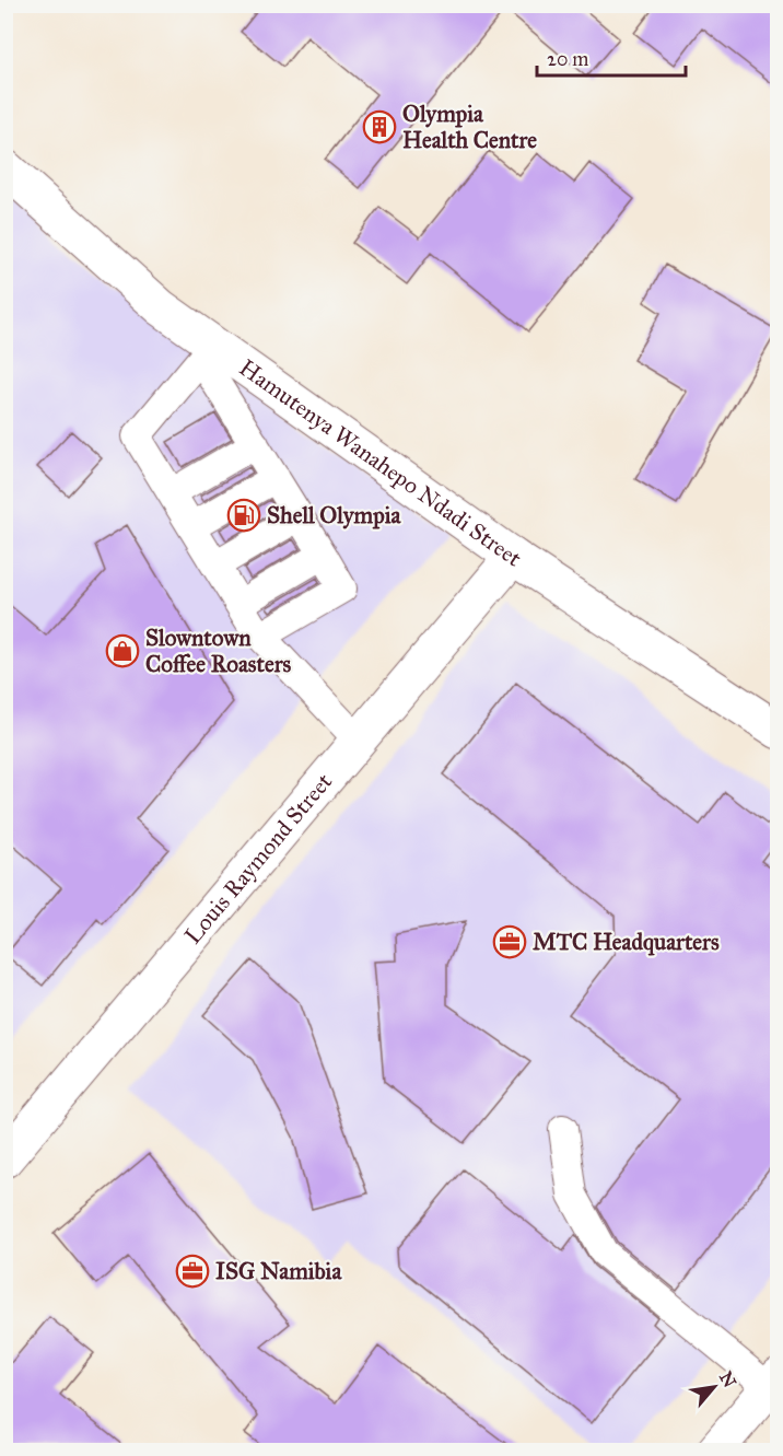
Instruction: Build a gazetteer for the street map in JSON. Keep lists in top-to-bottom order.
{
  "streets": {
    "street": ["Hamutenya Wanahepo Ndadi Street", "Louis Raymond Street"]
  },
  "crossings": [
    ["Hamutenya Wanahepo Ndadi Street", "Louis Raymond Street"]
  ],
  "places": {
    "building": ["Olympia Health Centre"],
    "fuel station": ["Shell Olympia"],
    "shop": ["Slowntown Coffee Roasters"],
    "office": ["MTC Headquarters", "ISG Namibia"]
  },
  "scale_bar": "20 m",
  "north": "top right"
}
